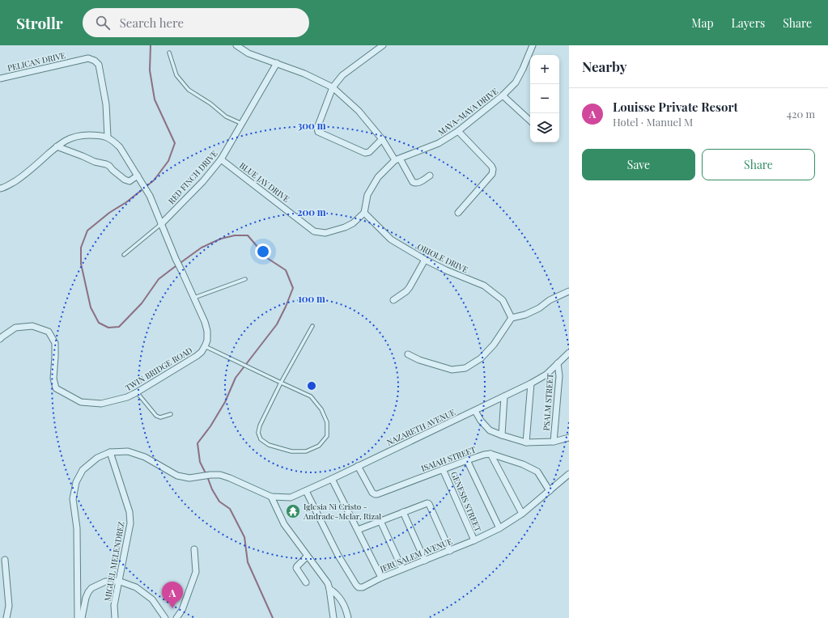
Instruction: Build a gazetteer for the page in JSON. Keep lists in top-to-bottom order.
{
  "streets": {
    "street": [
      "PELICAN DRIVE",
      "MAYA-MAYA DRIVE",
      "RED FINCH DRIVE",
      "BLUE JAY DRIVE",
      "ORIOLE DRIVE",
      "TWIN BRIDGE ROAD",
      "PSALM STREET",
      "NAZARETH AVENUE",
      "ISAIAH STREET",
      "GENESIS STREET",
      "JERUSALEM AVENUE",
      "MIGUEL MELENDREZ"
    ]
  },
  "crossings": [
    ["RED FINCH DRIVE", "BLUE JAY DRIVE"],
    ["BLUE JAY DRIVE", "ORIOLE DRIVE"],
    ["PSALM STREET", "NAZARETH AVENUE"],
    ["NAZARETH AVENUE", "ISAIAH STREET"],
    ["NAZARETH AVENUE", "JERUSALEM AVENUE"],
    ["ISAIAH STREET", "GENESIS STREET"],
    ["GENESIS STREET", "JERUSALEM AVENUE"]
  ],
  "places": {
    "temple": ["Iglesia Ni Cristo - Andrade-Melar, Rizal"]
  },
  "page": {
    "header": "Strollr",
    "search": "Search here",
    "nav": ["Map", "Layers", "Share"],
    "heading": "Nearby",
    "map_buttons": ["+", "−"],
    "list": [
      {
        "mark": "A",
        "name": "Louisse Private Resort",
        "note": "Hotel · Manuel M",
        "value": "420 m"
      }
    ],
    "buttons": ["Save", "Share"],
    "pins": "A"
  },
  "rings": ["300 m", "200 m", "100 m"]
}
